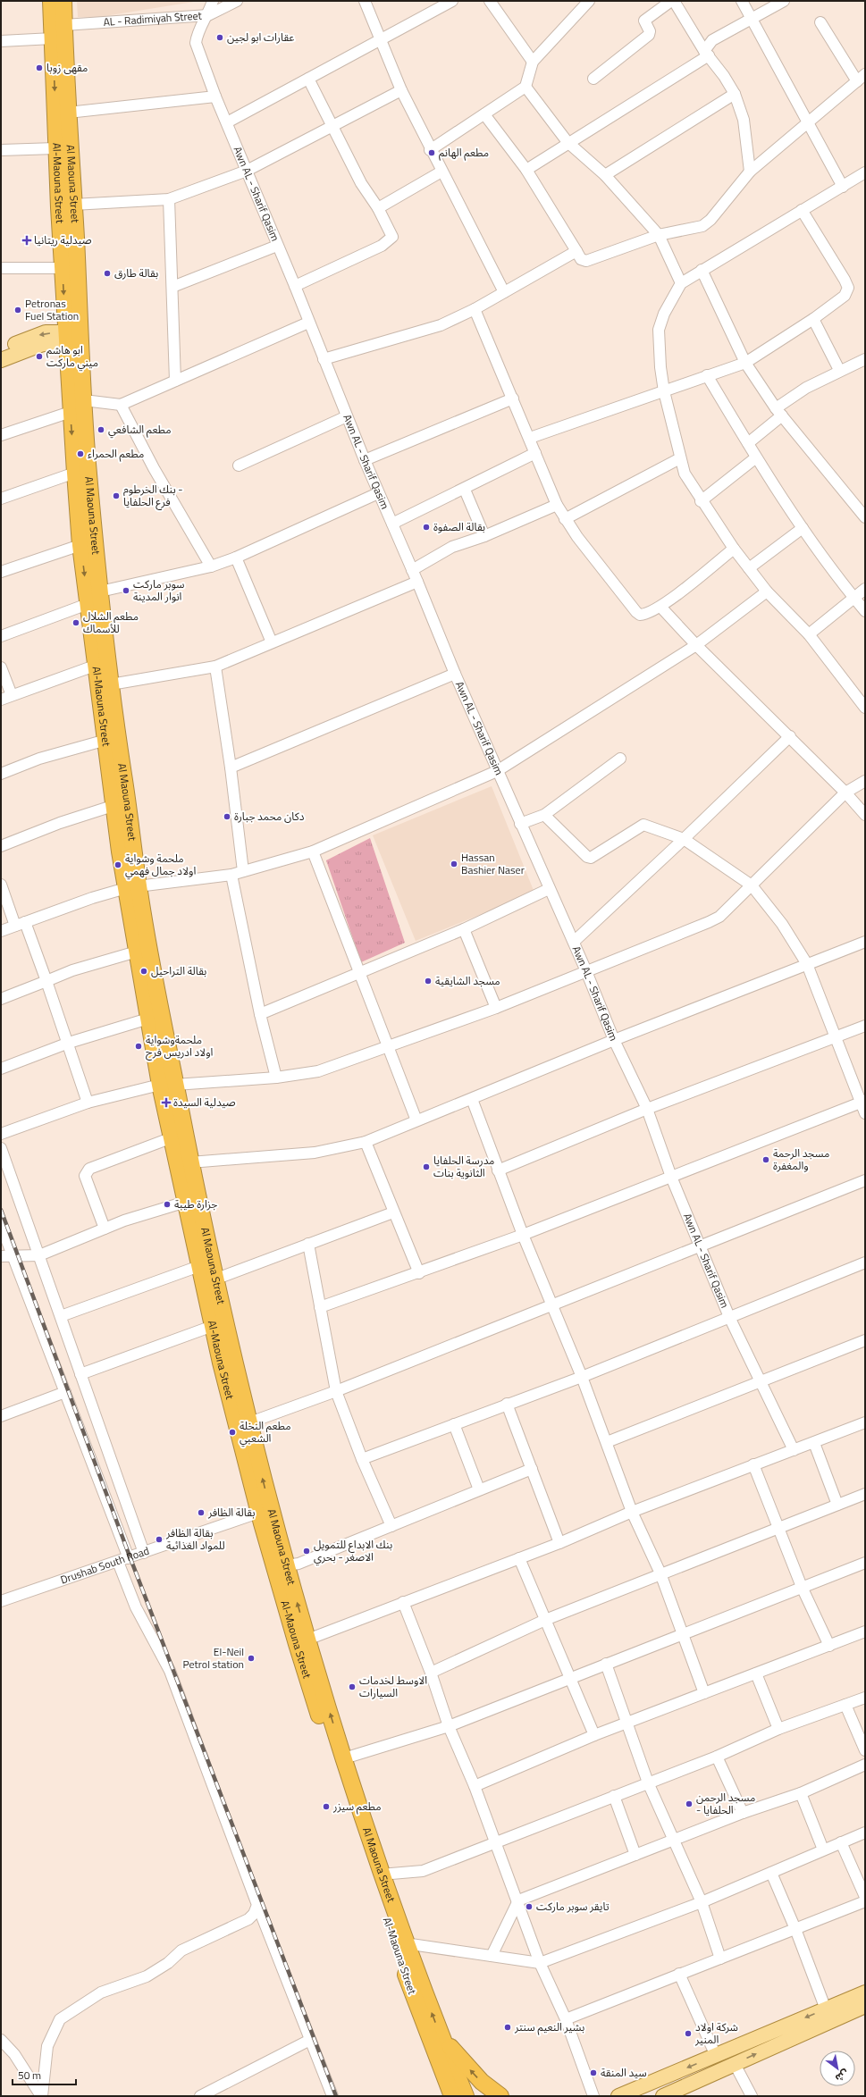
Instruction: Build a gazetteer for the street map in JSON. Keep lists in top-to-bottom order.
{
  "streets": {
    "highway": ["Al-Maouna Street", "Al Maouna Street"],
    "street": ["AL - Radimiyah Street", "Awn AL - Sharif Qasim", "Drushab South Road"]
  },
  "crossings": [
    ["AL - Radimiyah Street", "Al Maouna Street"],
    ["AL - Radimiyah Street", "Awn AL - Sharif Qasim"],
    ["Al-Maouna Street", "Al Maouna Street"],
    ["Al-Maouna Street", "Drushab South Road"],
    ["Al Maouna Street", "Drushab South Road"]
  ],
  "places": {
    "other": [
      "عقارات ابو لجين",
      "مقهى زوبا",
      "مطعم الهانم",
      "بقالة طارق",
      "Petronas Fuel Station",
      "ابو هاشم ميني ماركت",
      "مطعم الشافعي",
      "مطعم الحمراء",
      "بنك الخرطوم - فرع الحلفايا",
      "بقالة الصفوة",
      "سوبر ماركت انوار المدينة",
      "مطعم الشلال للأسماك",
      "دكان محمد جبارة",
      "Hassan Bashier Naser",
      "ملحمة وشواية اولاد جمال فهمي",
      "بقالة التراحيل",
      "مسجد الشايقية",
      "ملحمةوشواية اولاد ادريس فرح",
      "مسجد الرحمة والمغفرة",
      "مدرسة الحلفايا الثانوية بنات",
      "جزارة طيبة",
      "مطعم النخلة الشعبي",
      "بقالة الظافر",
      "بقالة الظافر للمواد الغذائية",
      "بنك الابداع للتمويل الاصغر - بحري",
      "El-Neil Petrol station",
      "الاوسط لخدمات السيارات",
      "مسجد الرحمن - الحلفايا",
      "مطعم سيزر",
      "تايقر سوبر ماركت",
      "بشير النعيم سنتر",
      "شركة اولاد المنير",
      "سيد المنقة"
    ],
    "health": ["صيدلية ريتانيا", "صيدلية السيدة"]
  },
  "scale_bar": "50 m",
  "north": "bottom right"
}
